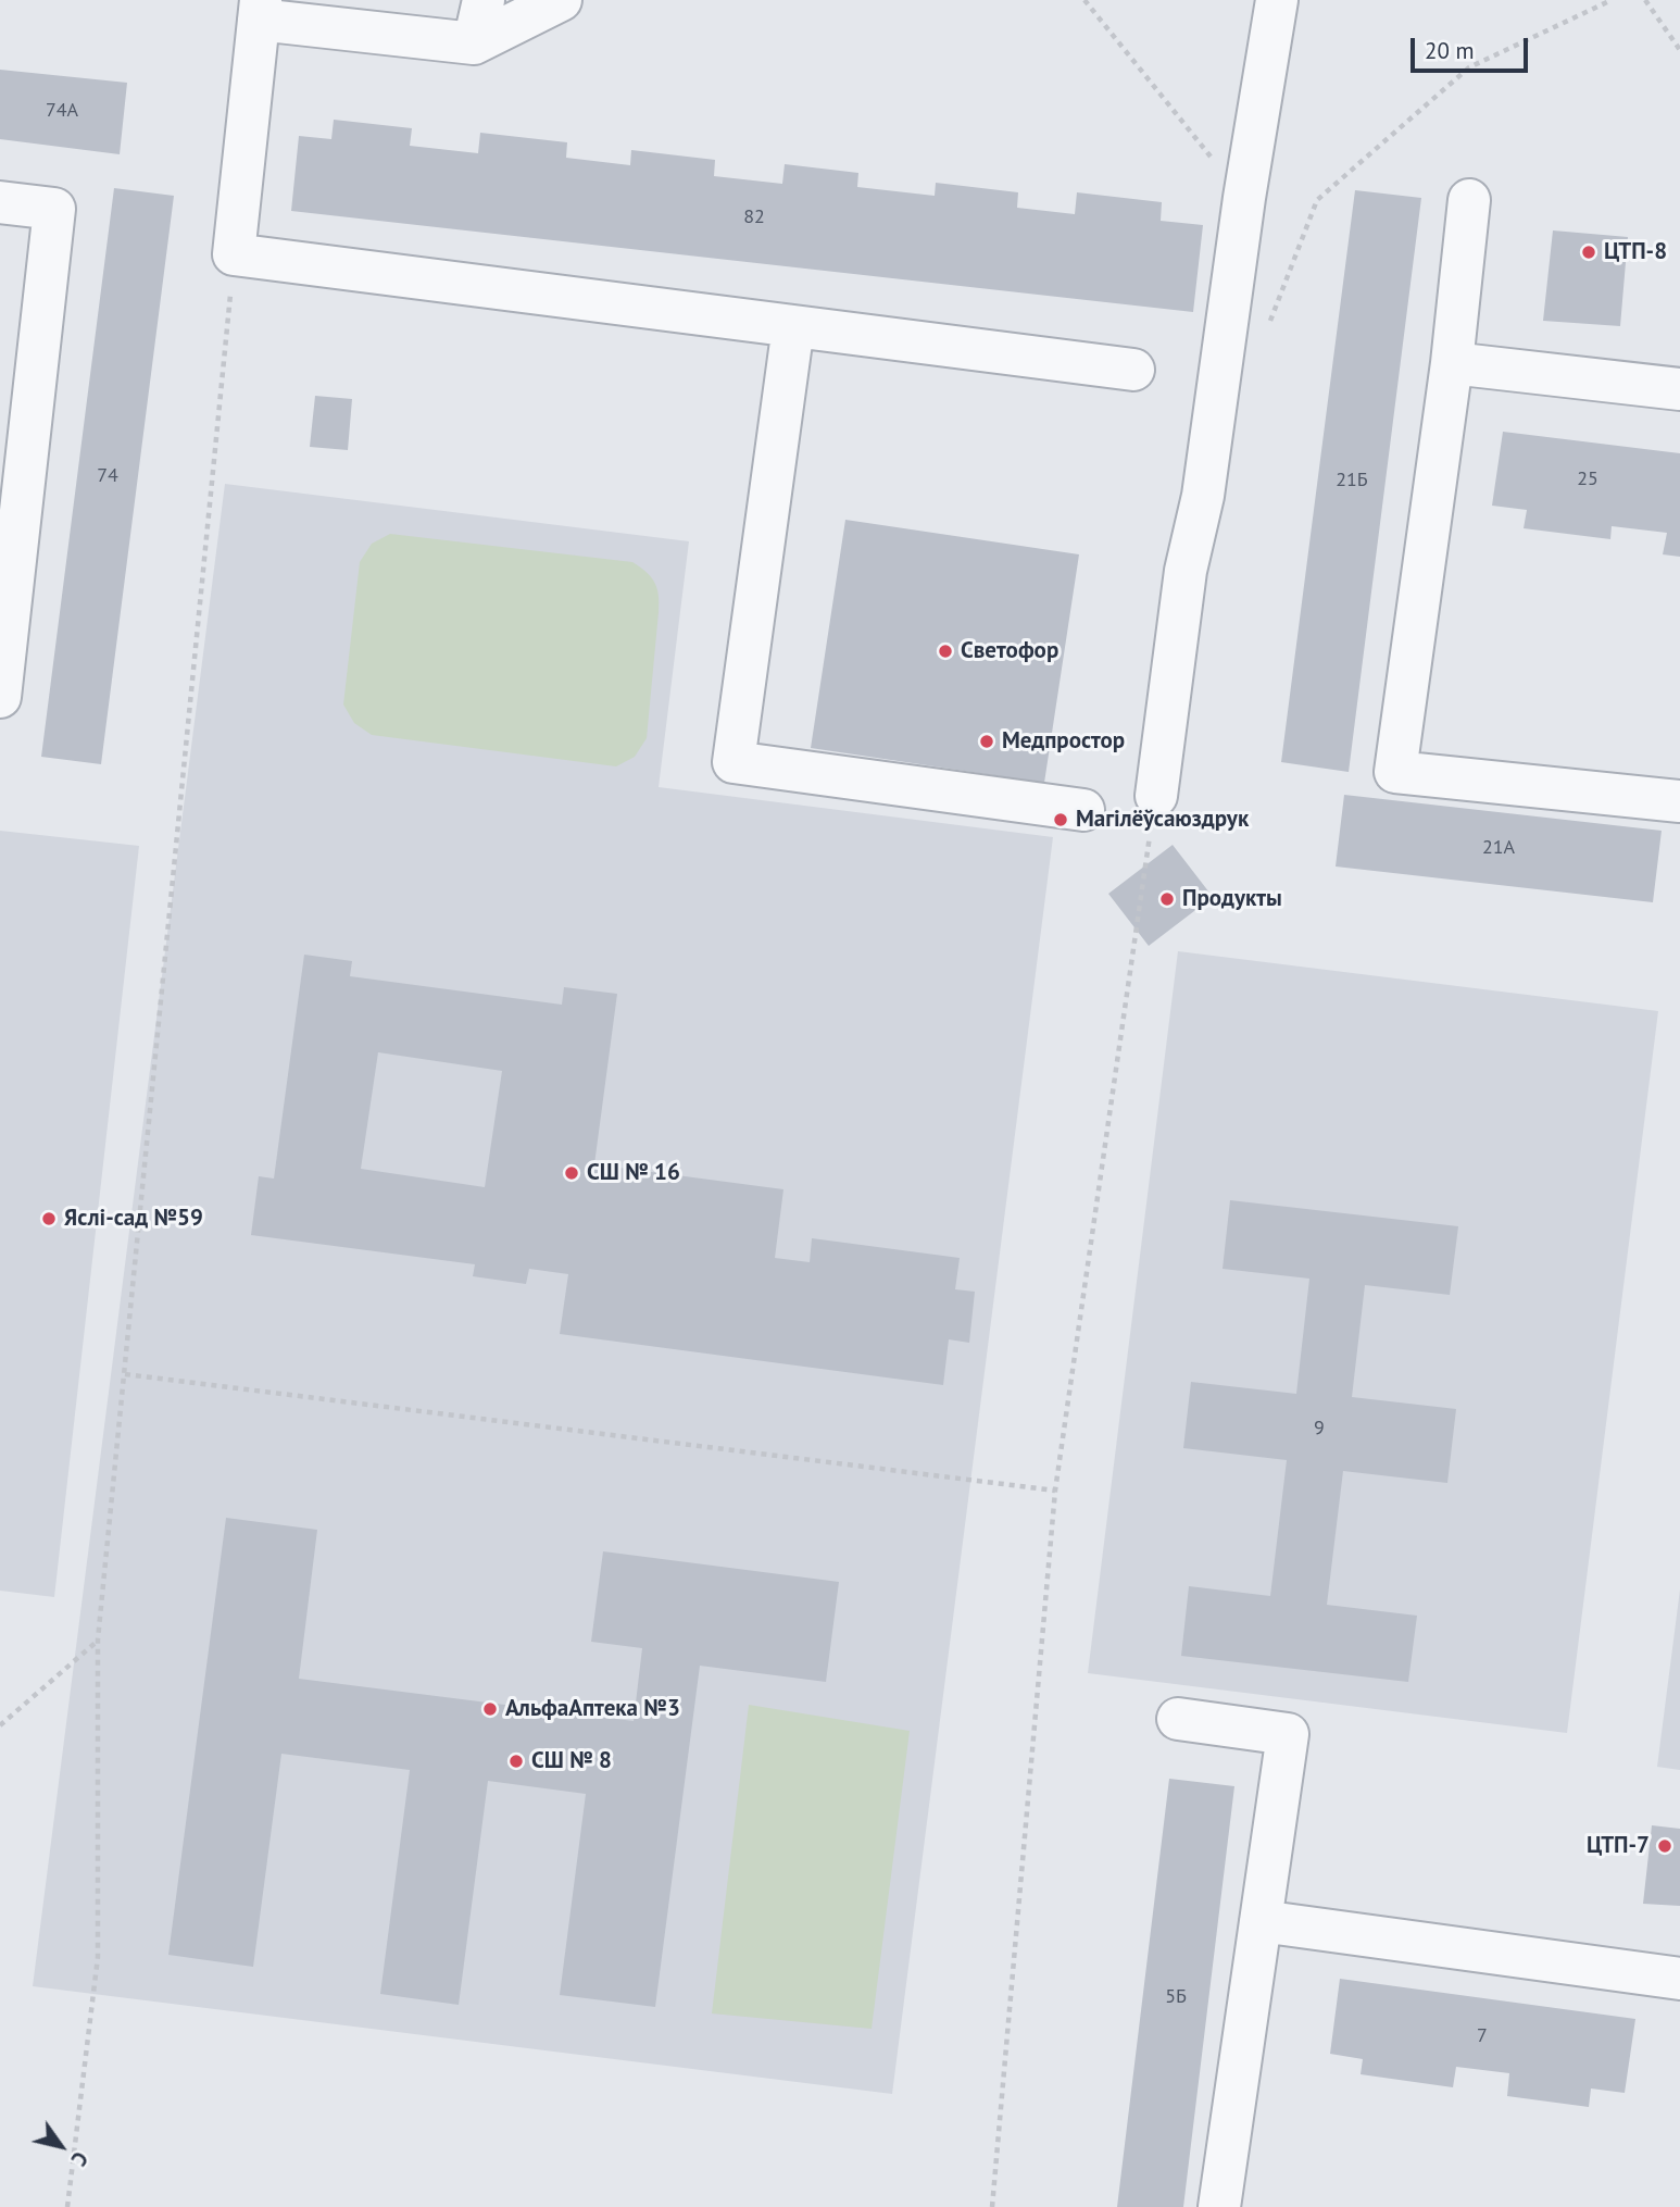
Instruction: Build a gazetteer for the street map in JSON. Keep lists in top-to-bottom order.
{
  "places": [
    "ЦТП-8",
    "Светофор",
    "Медпростор",
    "Магілёўсаюздрук",
    "Продукты",
    "СШ № 16",
    "Яслі-сад №59",
    "АльфаАптека №3",
    "СШ № 8",
    "ЦТП-7"
  ],
  "house_numbers": [
    "74А",
    "82",
    "74",
    "25",
    "21Б",
    "21А",
    "9",
    "5Б",
    "7"
  ],
  "scale_bar": "20 m",
  "north": "bottom right"
}
